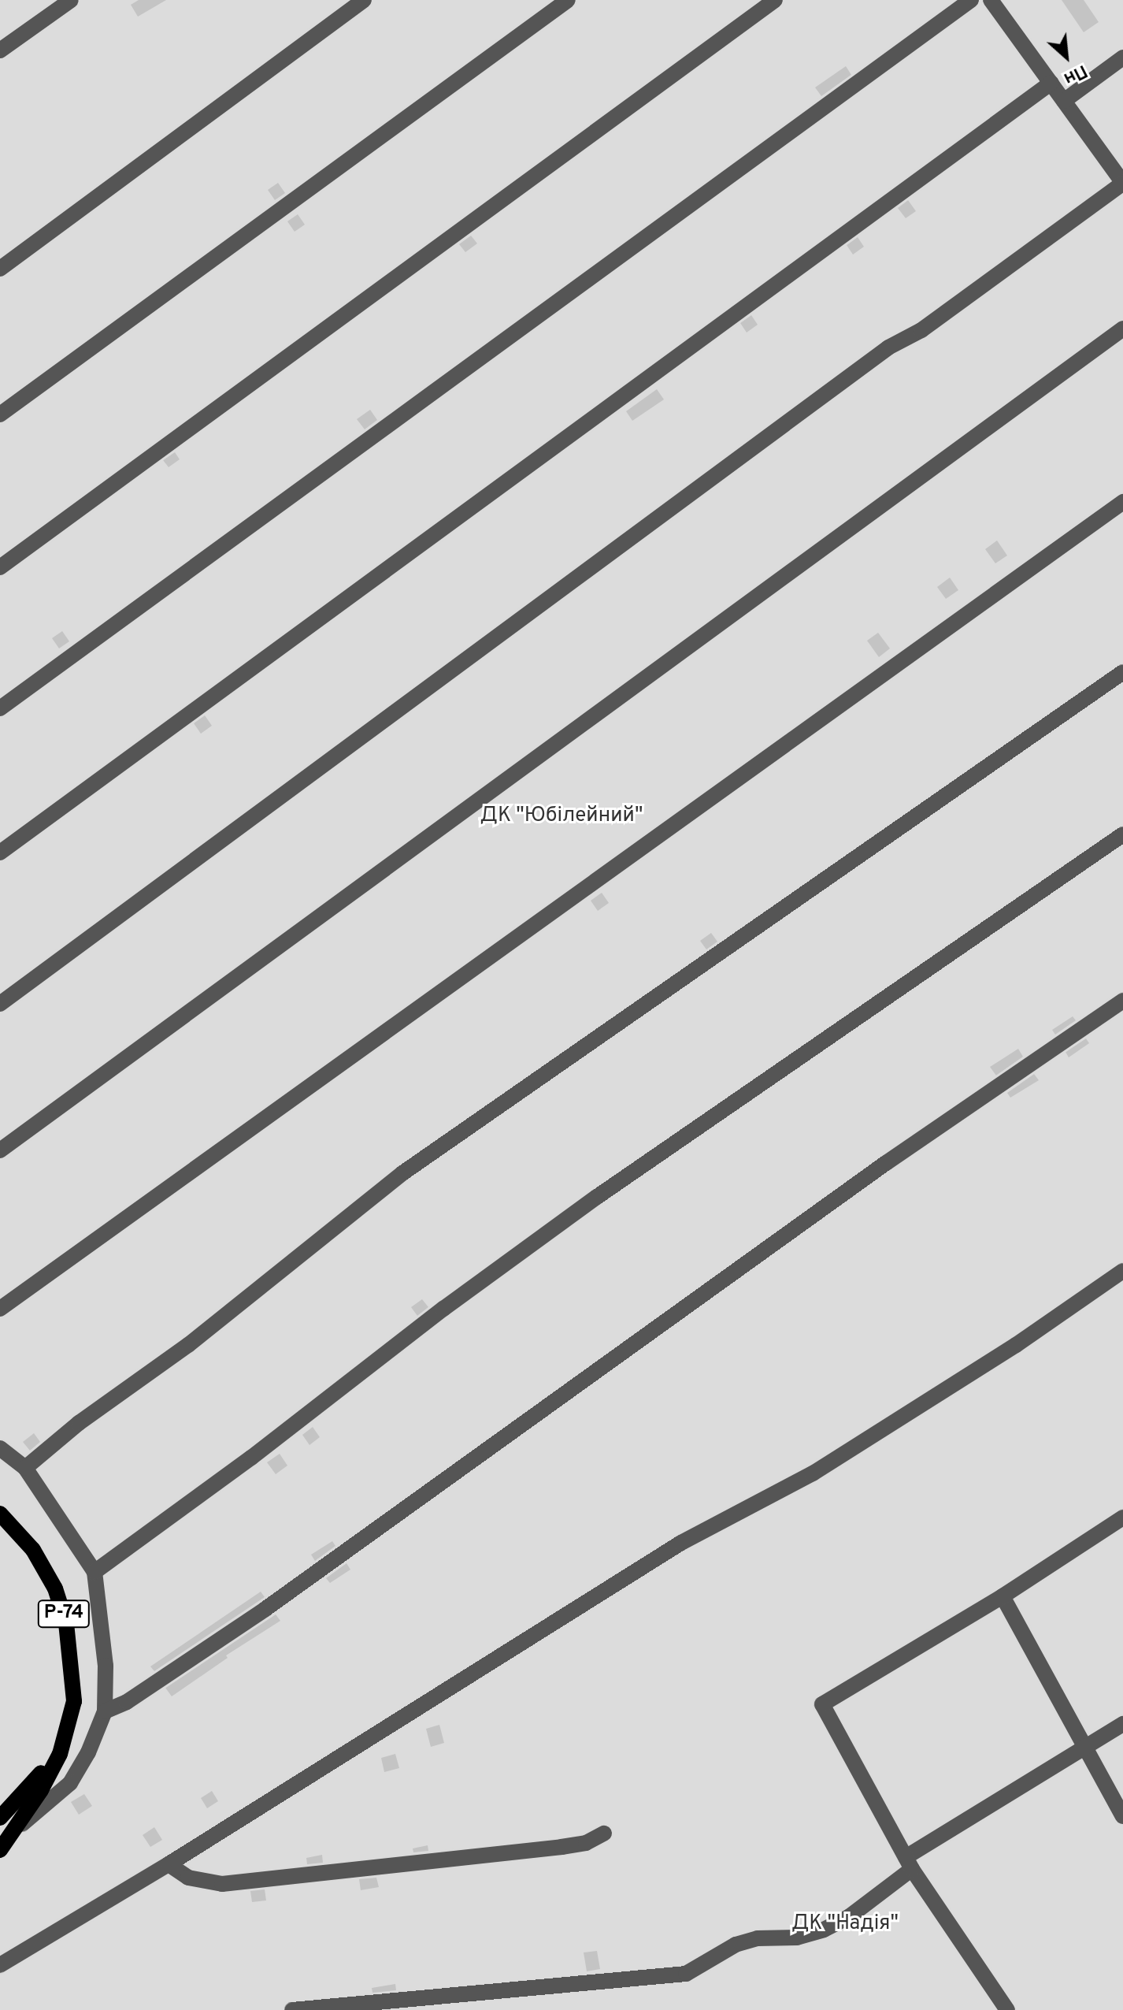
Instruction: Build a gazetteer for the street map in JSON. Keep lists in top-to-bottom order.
{
  "streets": {
    "main road": ["Р-74"]
  },
  "parks": ["ДК \"Юбілейний\"", "ДК \"Надія\""],
  "north": "bottom right"
}
